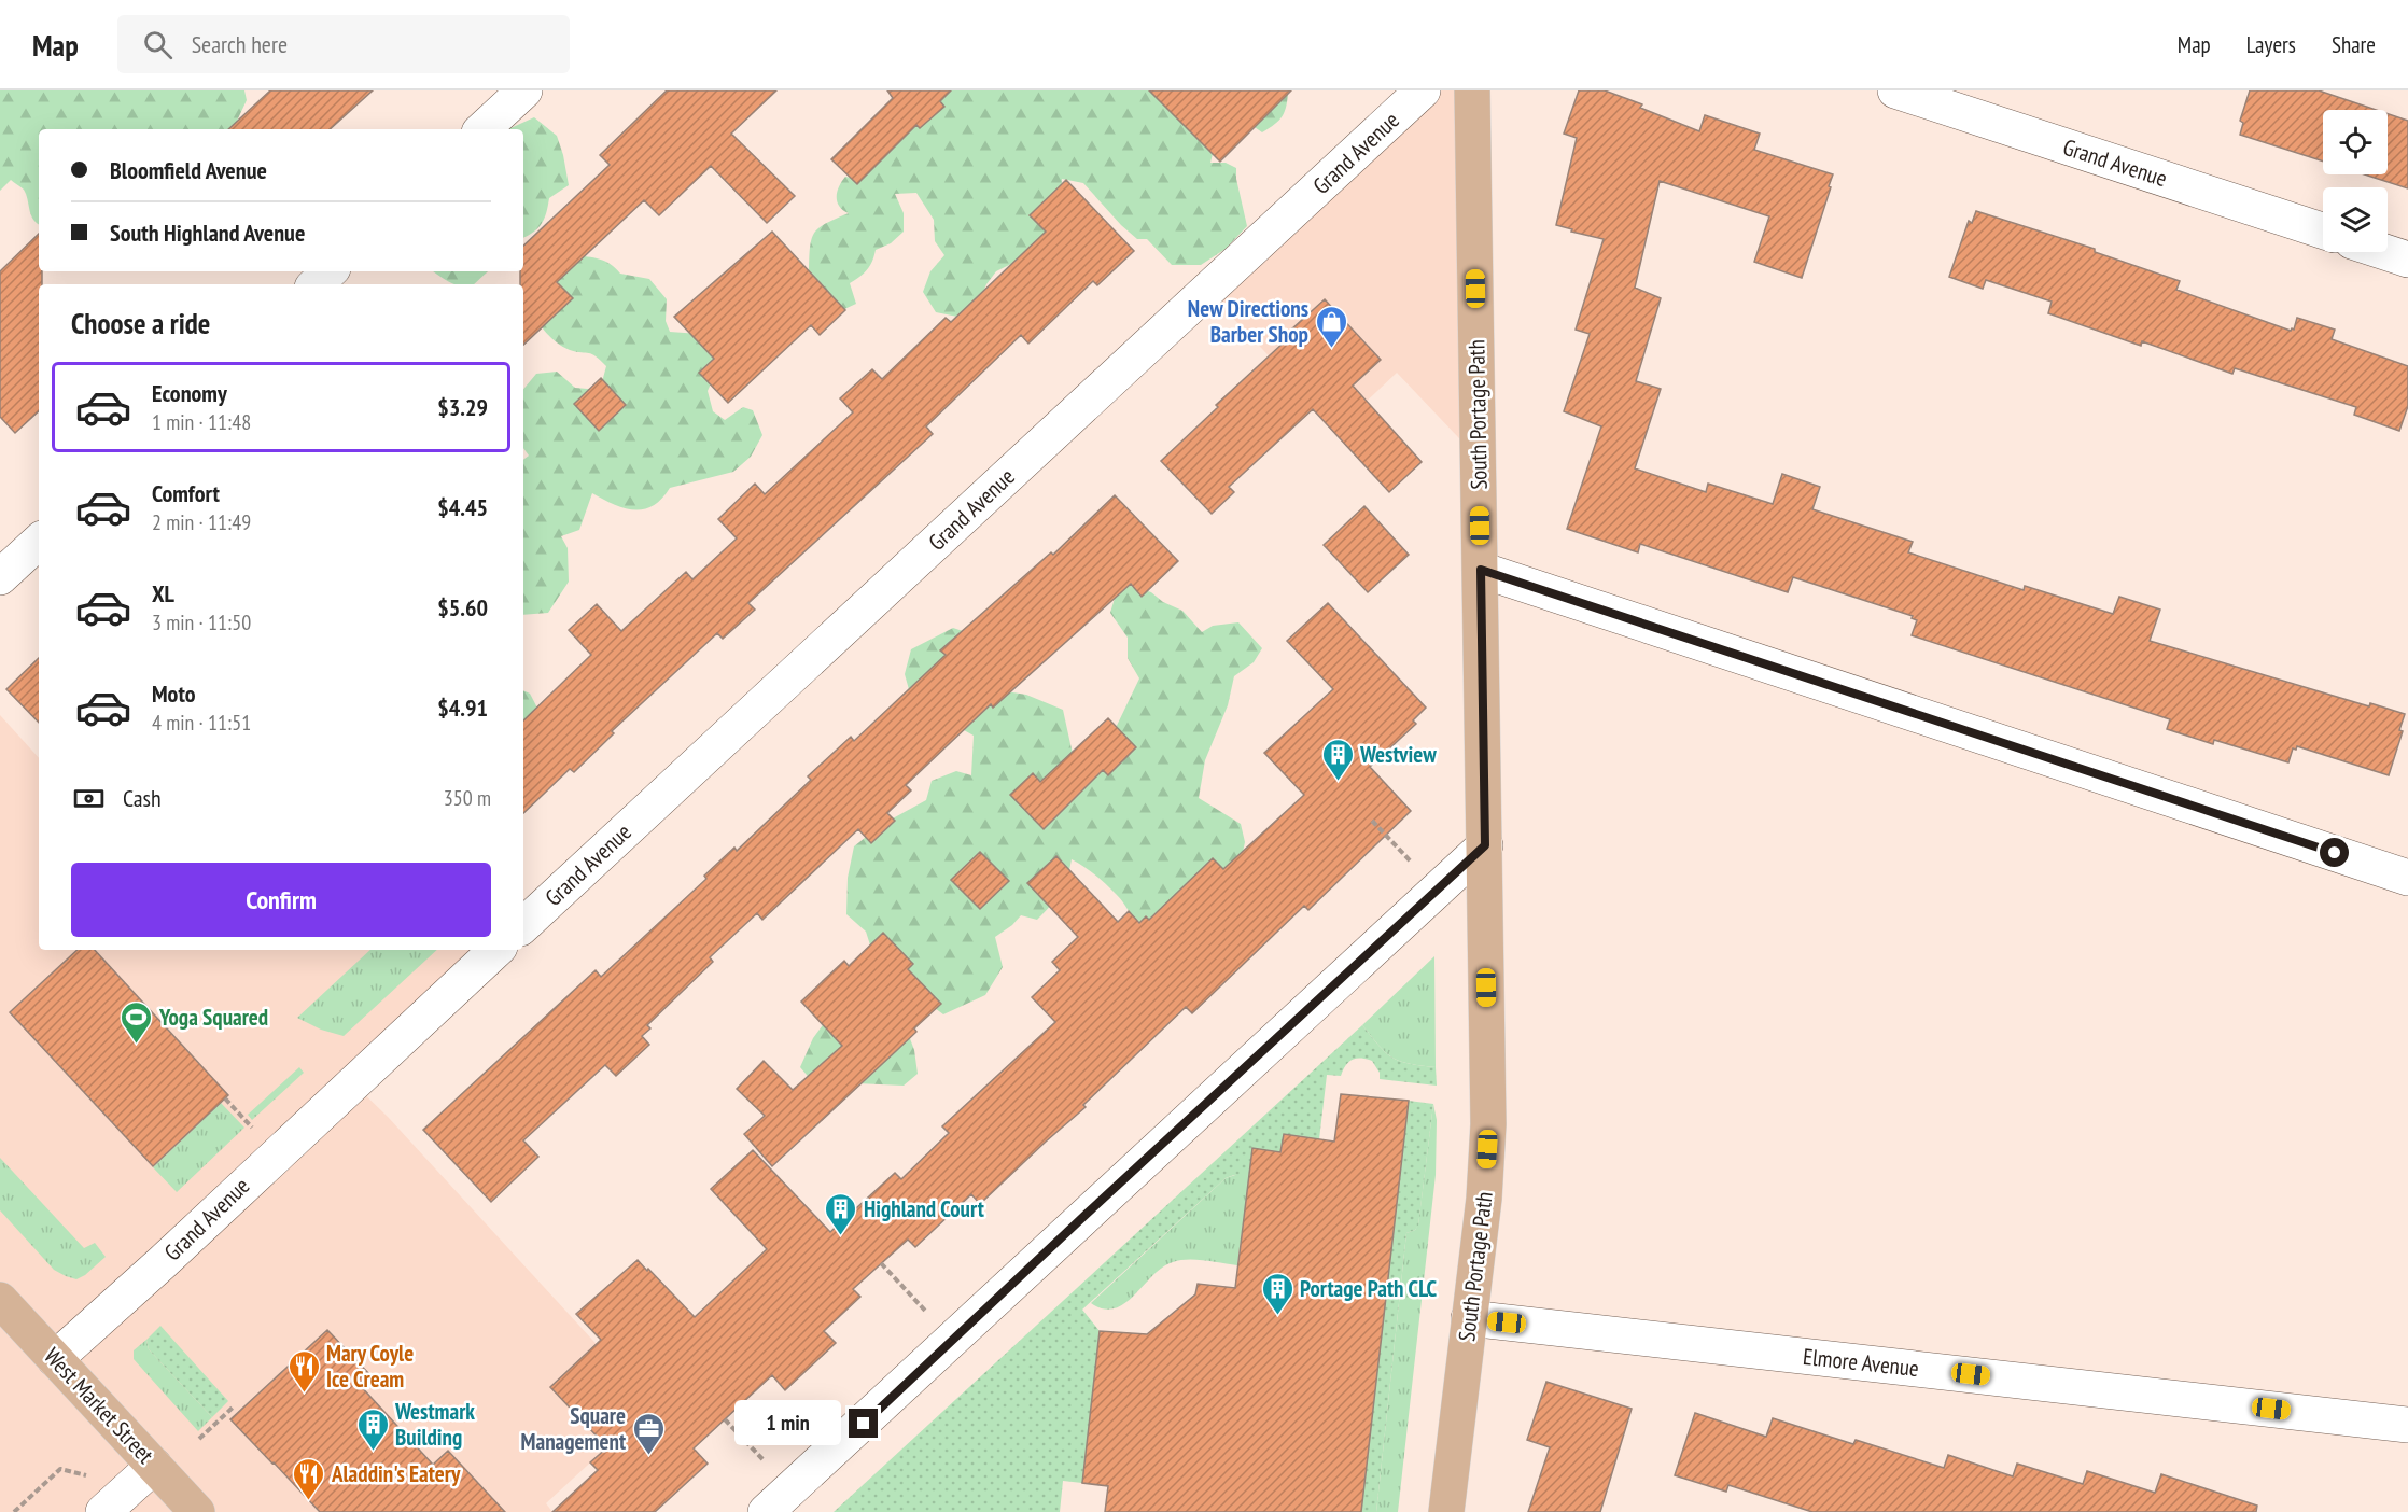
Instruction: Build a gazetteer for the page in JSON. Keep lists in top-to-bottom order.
{
  "streets": {
    "main road": ["South Portage Path", "West Market Street"],
    "street": ["Grand Avenue", "Elmore Avenue"]
  },
  "crossings": [
    ["Grand Avenue", "West Market Street"],
    ["South Portage Path", "Elmore Avenue"]
  ],
  "places": {
    "shop": ["New Directions Barber Shop"],
    "building": [
      "Westview",
      "Highland Court",
      "Portage Path CLC",
      "Westmark Building"
    ],
    "sports": ["Yoga Squared"],
    "restaurant": ["Mary Coyle Ice Cream", "Aladdin's Eatery"],
    "office": ["Square Management"]
  },
  "page": {
    "header": "Map",
    "search": "Search here",
    "nav": ["Map", "Layers", "Share"],
    "banner": ["Bloomfield Avenue", "South Highland Avenue"],
    "heading": "Choose a ride",
    "list": [
      {
        "name": "Economy",
        "note": "1 min · 11:48",
        "value": "$3.29"
      },
      {
        "name": "Comfort",
        "note": "2 min · 11:49",
        "value": "$4.45"
      },
      {
        "name": "XL",
        "note": "3 min · 11:50",
        "value": "$5.60"
      },
      {
        "name": "Moto",
        "note": "4 min · 11:51",
        "value": "$4.91"
      }
    ],
    "pay": ["Cash", "350 m"],
    "buttons": "Confirm",
    "bubble": "1 min"
  }
}
